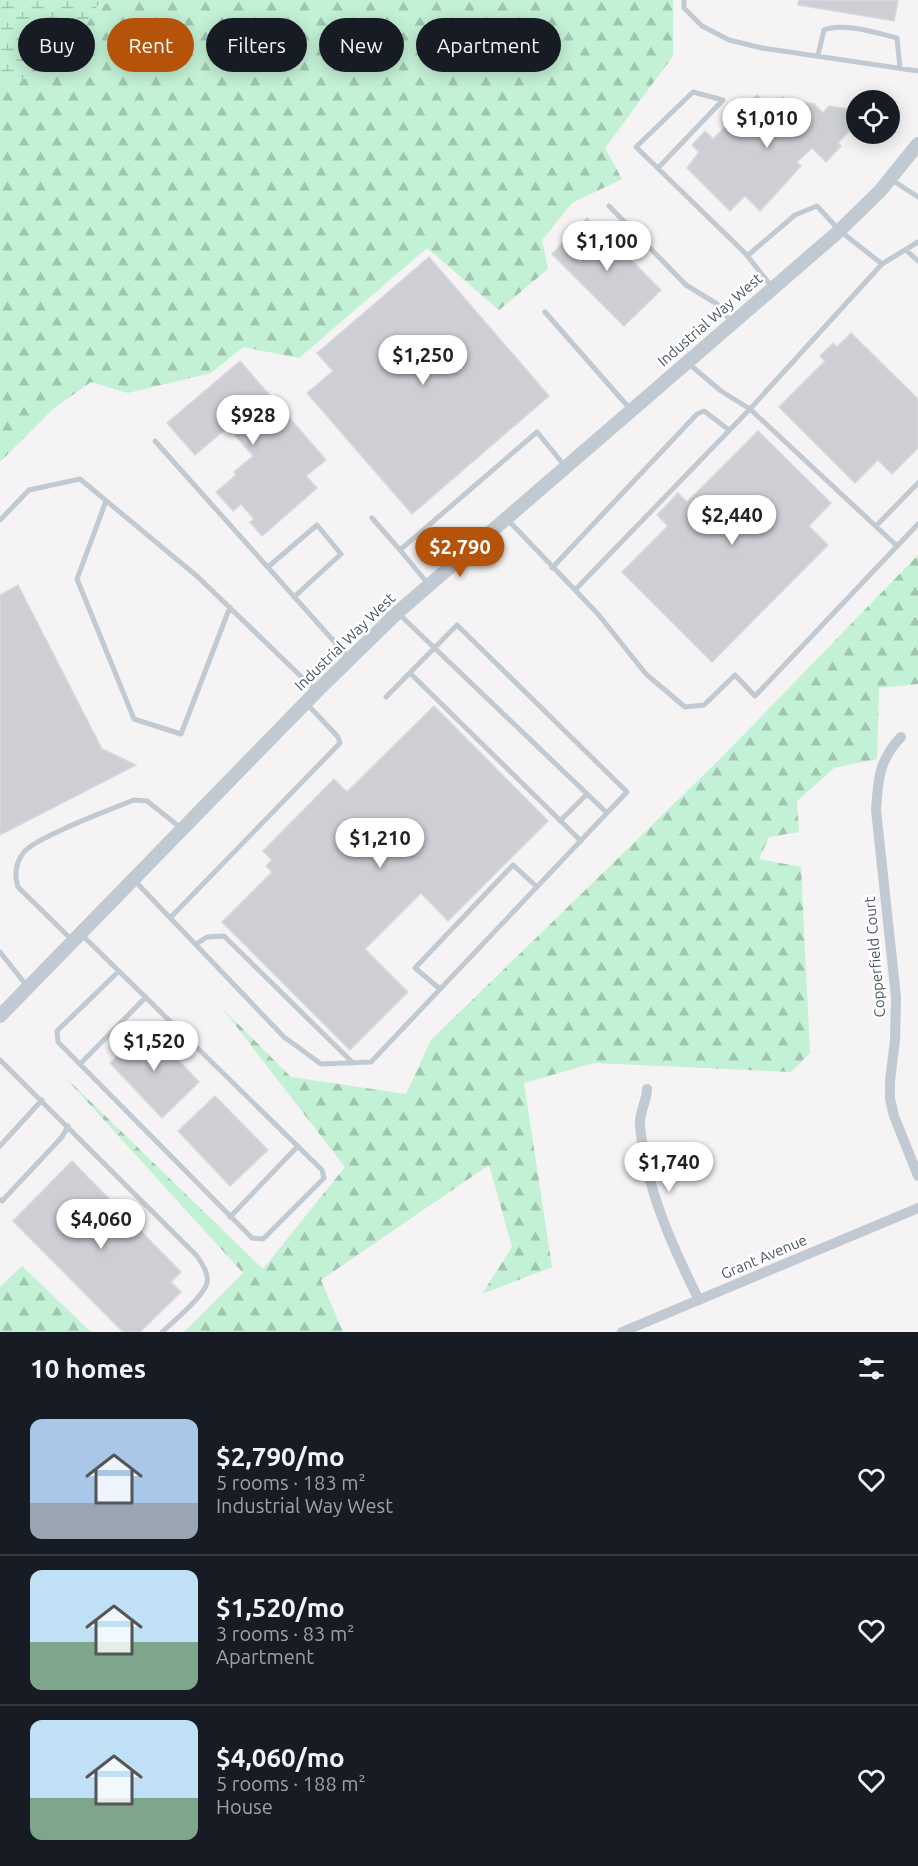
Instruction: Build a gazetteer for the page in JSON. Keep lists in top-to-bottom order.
{
  "streets": {
    "street": ["Industrial Way West", "Copperfield Court", "Grant Avenue"]
  },
  "page": {
    "chip": [
      "Buy",
      "Rent",
      "Filters",
      "New",
      "Apartment"
    ],
    "price": [
      "$1,010",
      "$1,100",
      "$1,250",
      "$928",
      "$2,440",
      "$2,790",
      "$1,210",
      "$1,520",
      "$1,740",
      "$4,060"
    ],
    "heading": "10 homes",
    "list": [
      {
        "name": "$2,790/mo",
        "note": "5 rooms · 183 m² · Industrial Way West"
      },
      {
        "name": "$1,520/mo",
        "note": "3 rooms · 83 m² · Apartment"
      },
      {
        "name": "$4,060/mo",
        "note": "5 rooms · 188 m² · House"
      }
    ]
  }
}
